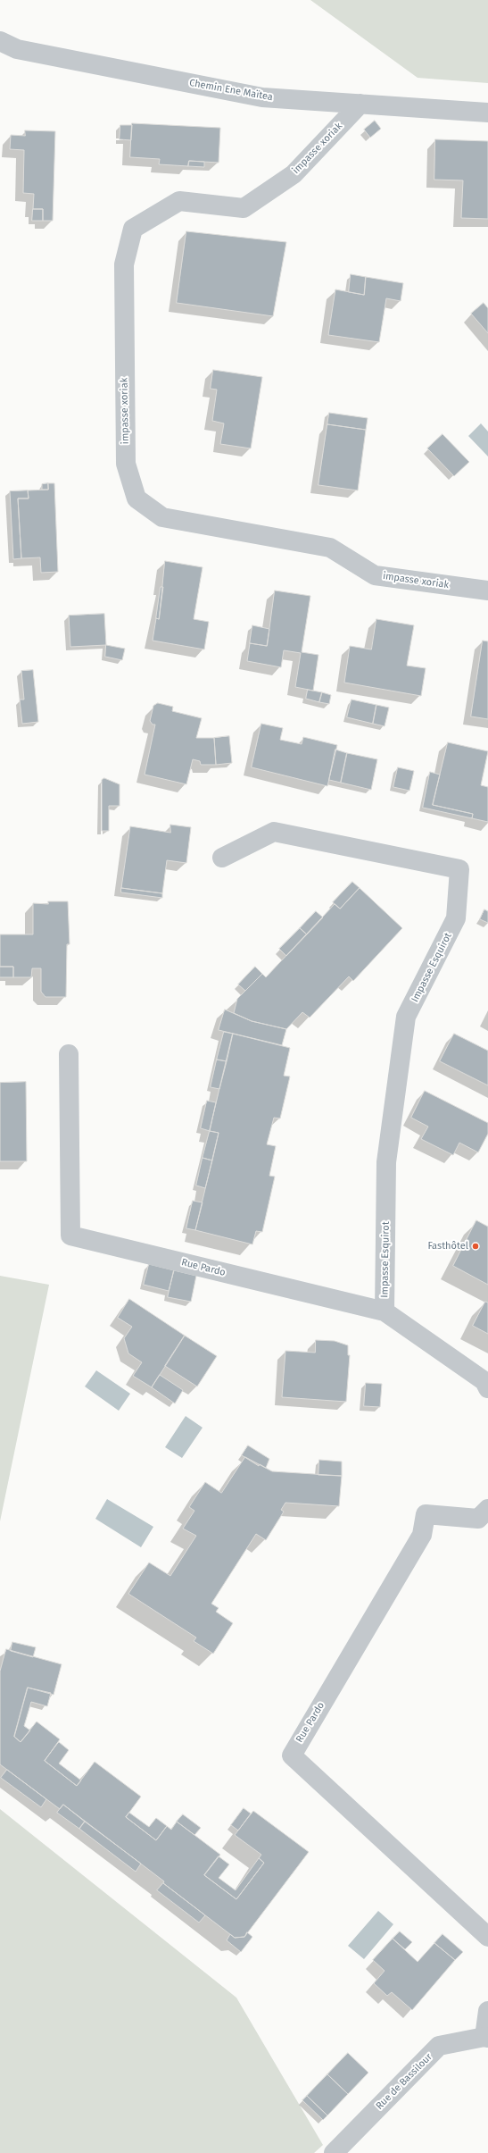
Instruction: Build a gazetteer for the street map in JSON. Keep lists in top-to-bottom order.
{
  "streets": {
    "street": [
      "Chemin Ene Maïtea",
      "impasse xoriak",
      "Impasse Esquirot",
      "Rue Pardo",
      "Rue de Bassilour"
    ]
  },
  "crossings": [
    ["Chemin Ene Maïtea", "impasse xoriak"],
    ["Impasse Esquirot", "Rue Pardo"]
  ],
  "places": ["Fasthôtel"]
}
